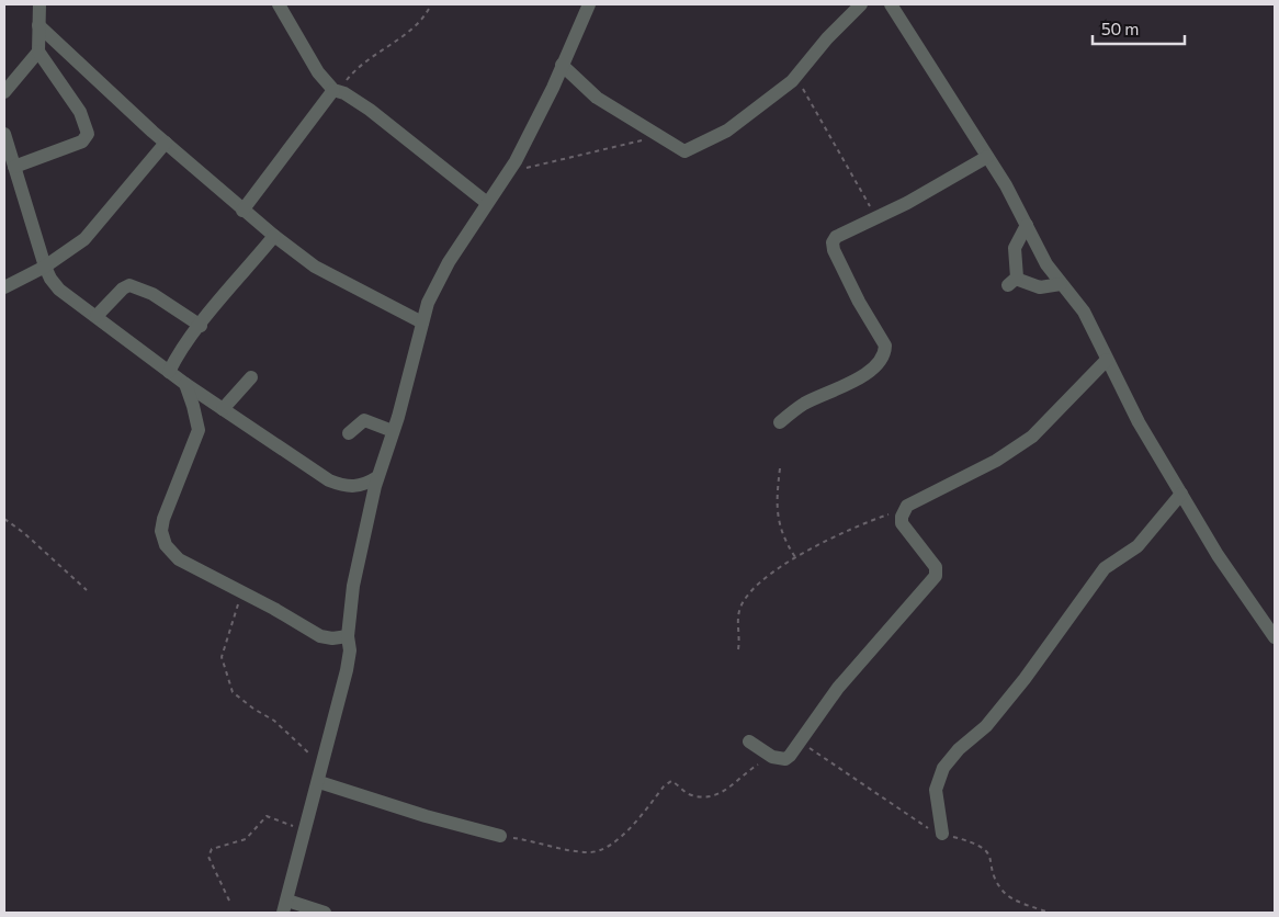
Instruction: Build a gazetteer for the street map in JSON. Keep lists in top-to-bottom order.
{
  "scale_bar": "50 m"
}
